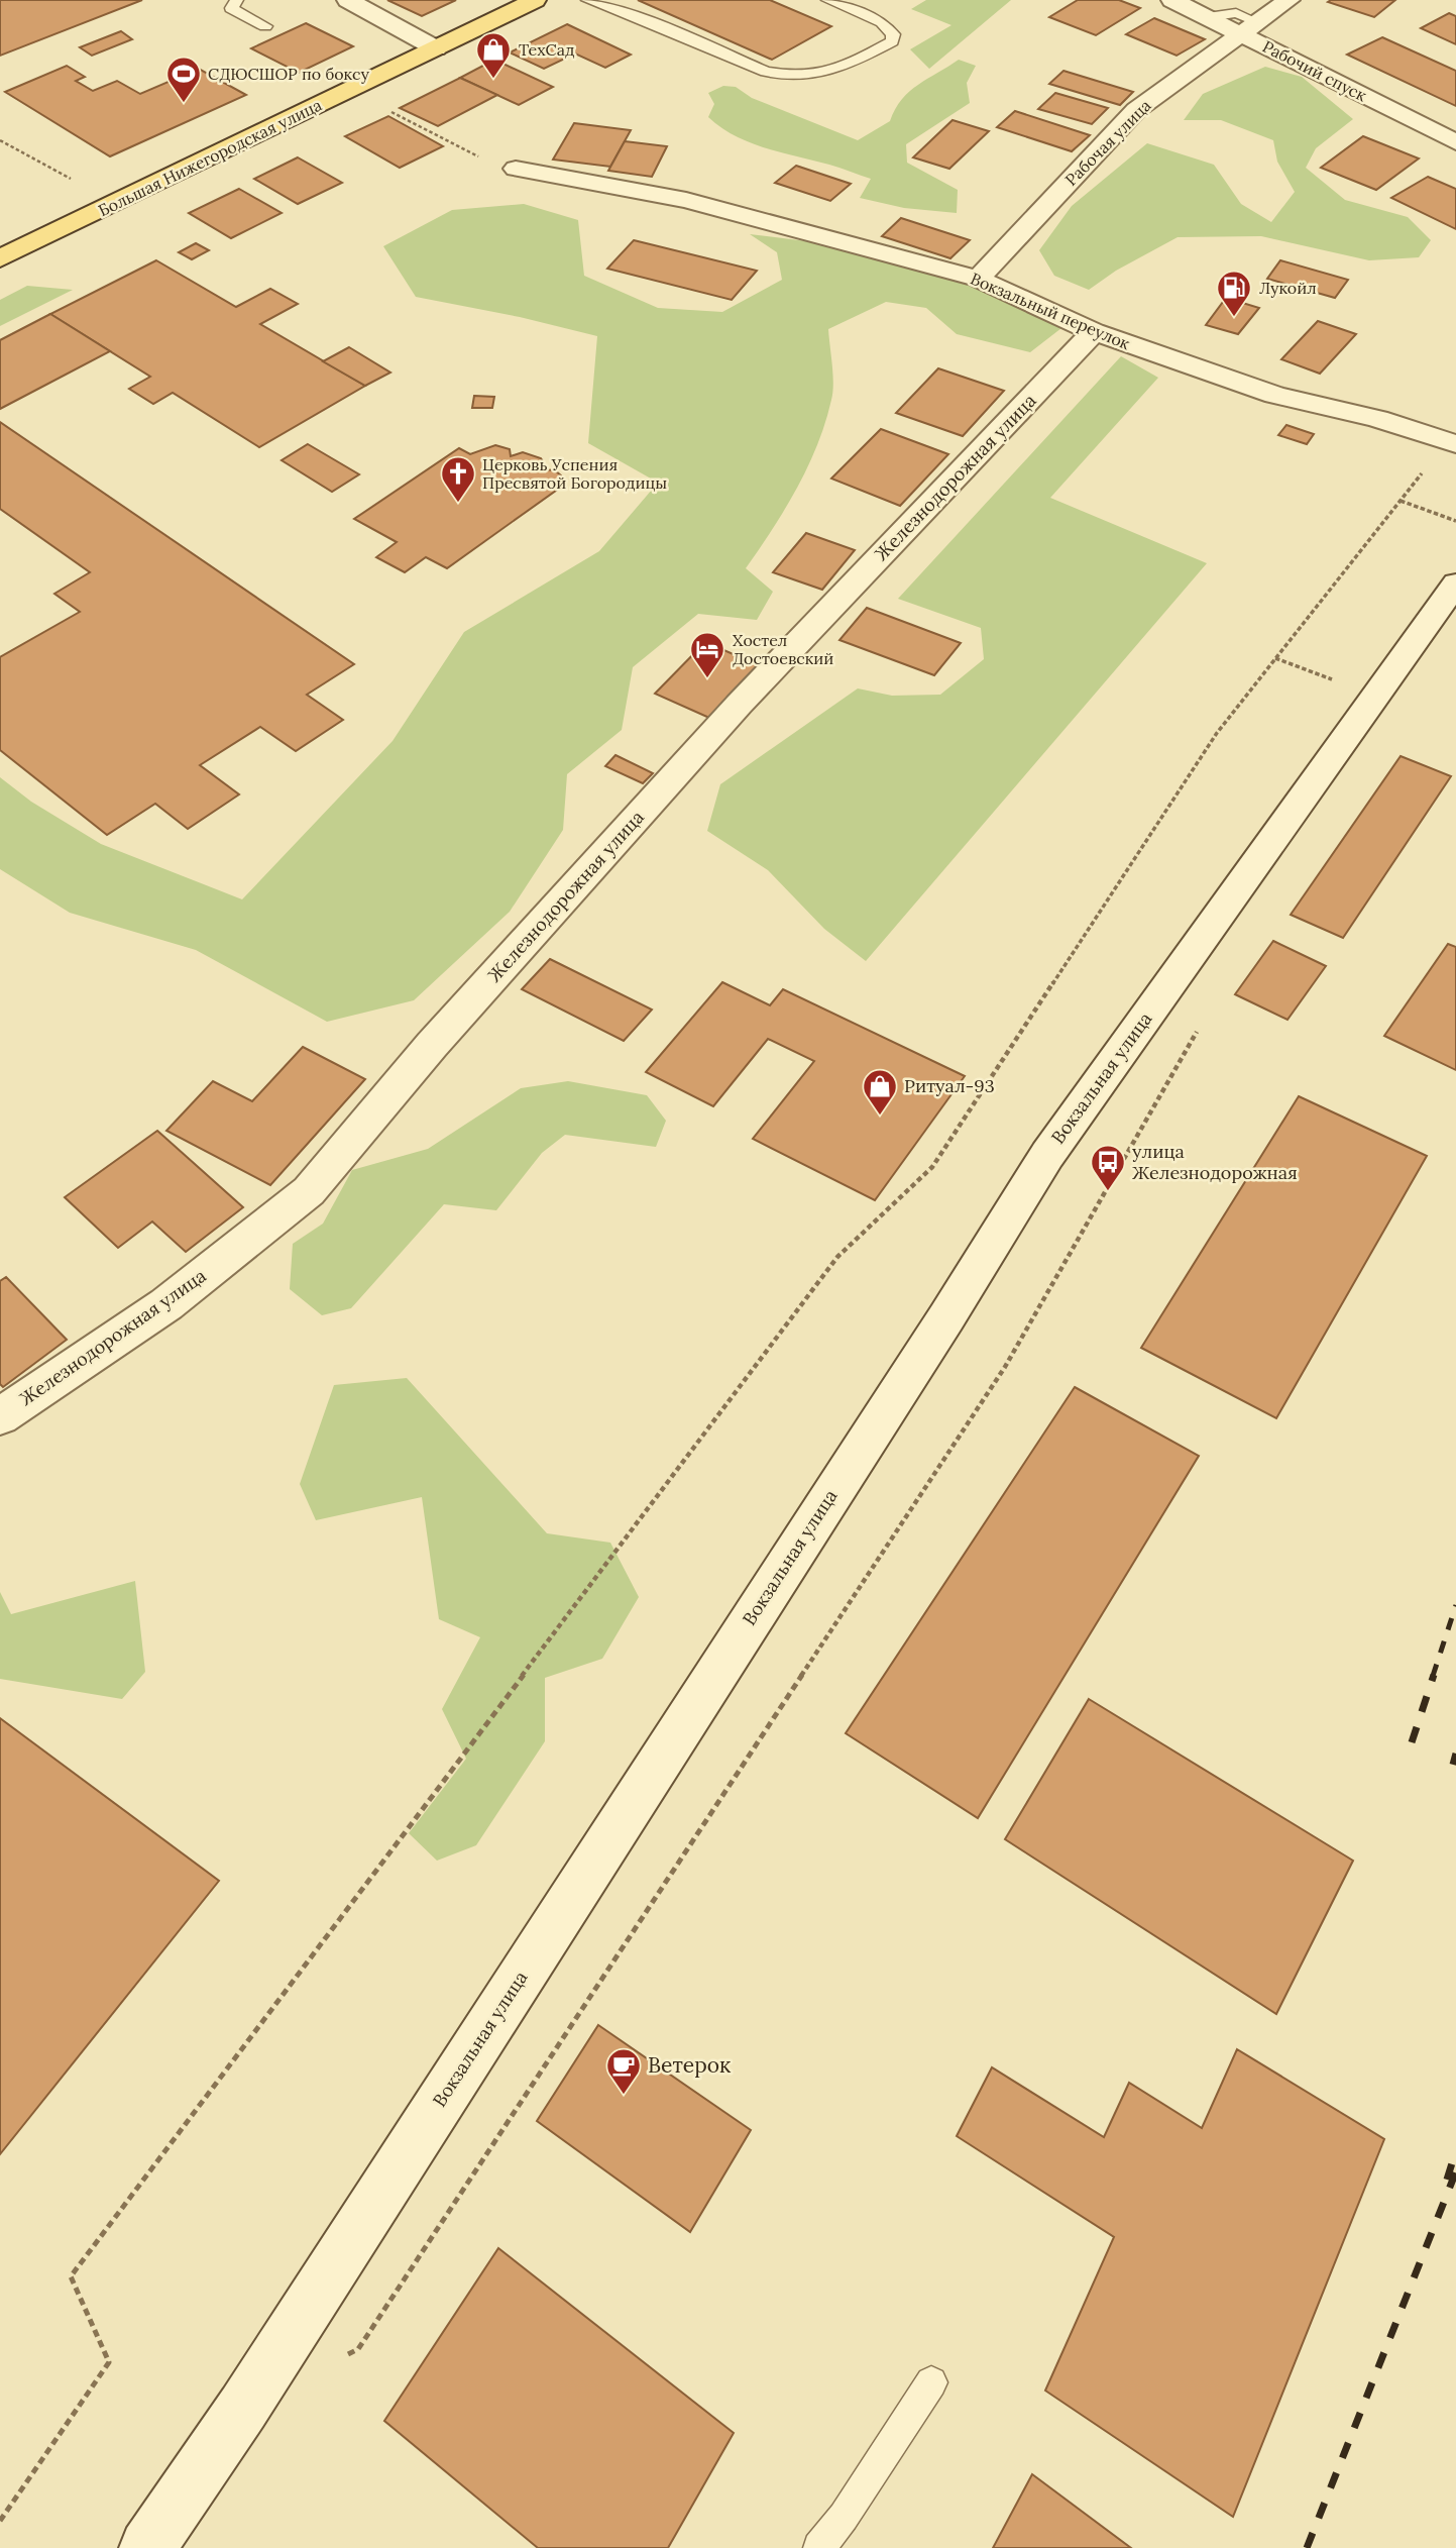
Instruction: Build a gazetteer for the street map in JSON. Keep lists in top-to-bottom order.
{
  "streets": {
    "main road": ["Большая Нижегородская улица"],
    "street": [
      "Рабочий спуск",
      "Рабочая улица",
      "Вокзальный переулок",
      "Железнодорожная улица",
      "Вокзальная улица"
    ]
  },
  "crossings": [
    ["Рабочий спуск", "Рабочая улица"],
    ["Рабочая улица", "Вокзальный переулок"],
    ["Вокзальный переулок", "Железнодорожная улица"]
  ],
  "places": {
    "shop": ["ТехСад", "Ритуал-93"],
    "sports": ["СДЮСШОР по боксу"],
    "fuel station": ["Лукойл"],
    "church": ["Церковь Успения Пресвятой Богородицы"],
    "hotel": ["Хостел Достоевский"],
    "bus stop": ["улица Железнодорожная"],
    "cafe": ["Ветерок"]
  }
}
